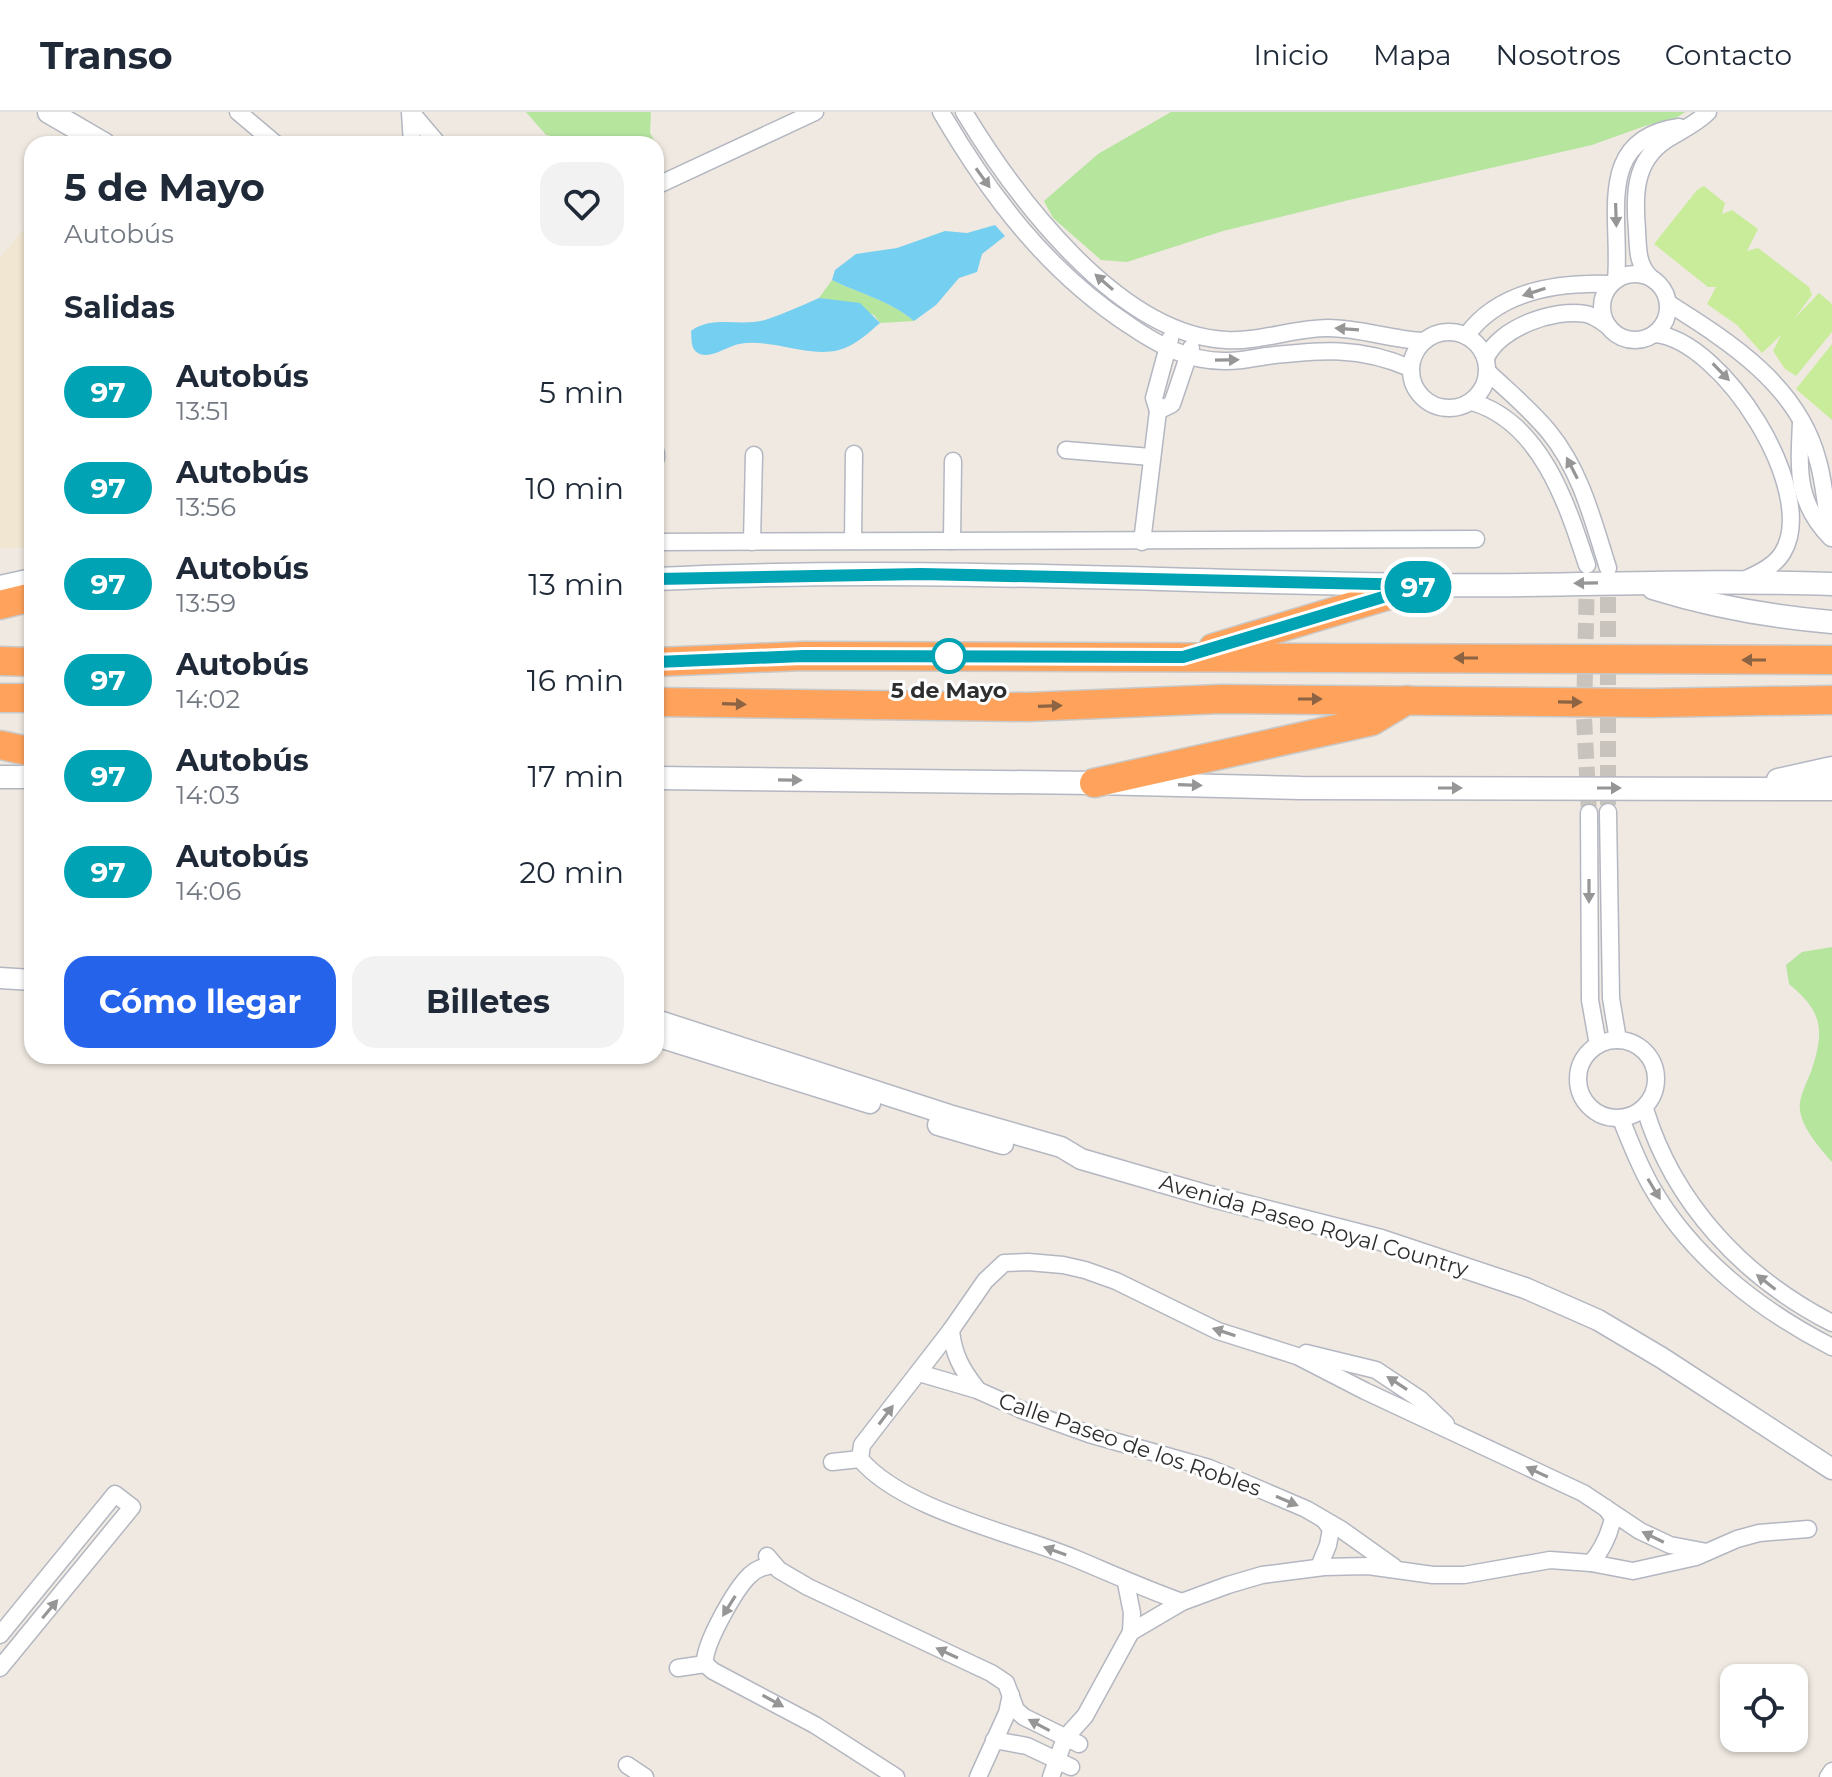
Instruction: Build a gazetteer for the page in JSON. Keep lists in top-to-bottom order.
{
  "streets": {
    "street": ["Avenida Paseo Royal Country", "Calle Paseo de los Robles"]
  },
  "places": ["5 de Mayo"],
  "lines": ["bus line 97"],
  "page": {
    "header": "Transo",
    "nav": [
      "Inicio",
      "Mapa",
      "Nosotros",
      "Contacto"
    ],
    "on_map": "97",
    "heading": [
      ["5 de Mayo", "Autobús"],
      "Salidas"
    ],
    "list": [
      {
        "mark": "97",
        "name": "Autobús",
        "note": "13:51",
        "value": "5 min"
      },
      {
        "mark": "97",
        "name": "Autobús",
        "note": "13:56",
        "value": "10 min"
      },
      {
        "mark": "97",
        "name": "Autobús",
        "note": "13:59",
        "value": "13 min"
      },
      {
        "mark": "97",
        "name": "Autobús",
        "note": "14:02",
        "value": "16 min"
      },
      {
        "mark": "97",
        "name": "Autobús",
        "note": "14:03",
        "value": "17 min"
      },
      {
        "mark": "97",
        "name": "Autobús",
        "note": "14:06",
        "value": "20 min"
      }
    ],
    "buttons": ["Cómo llegar", "Billetes"]
  }
}
